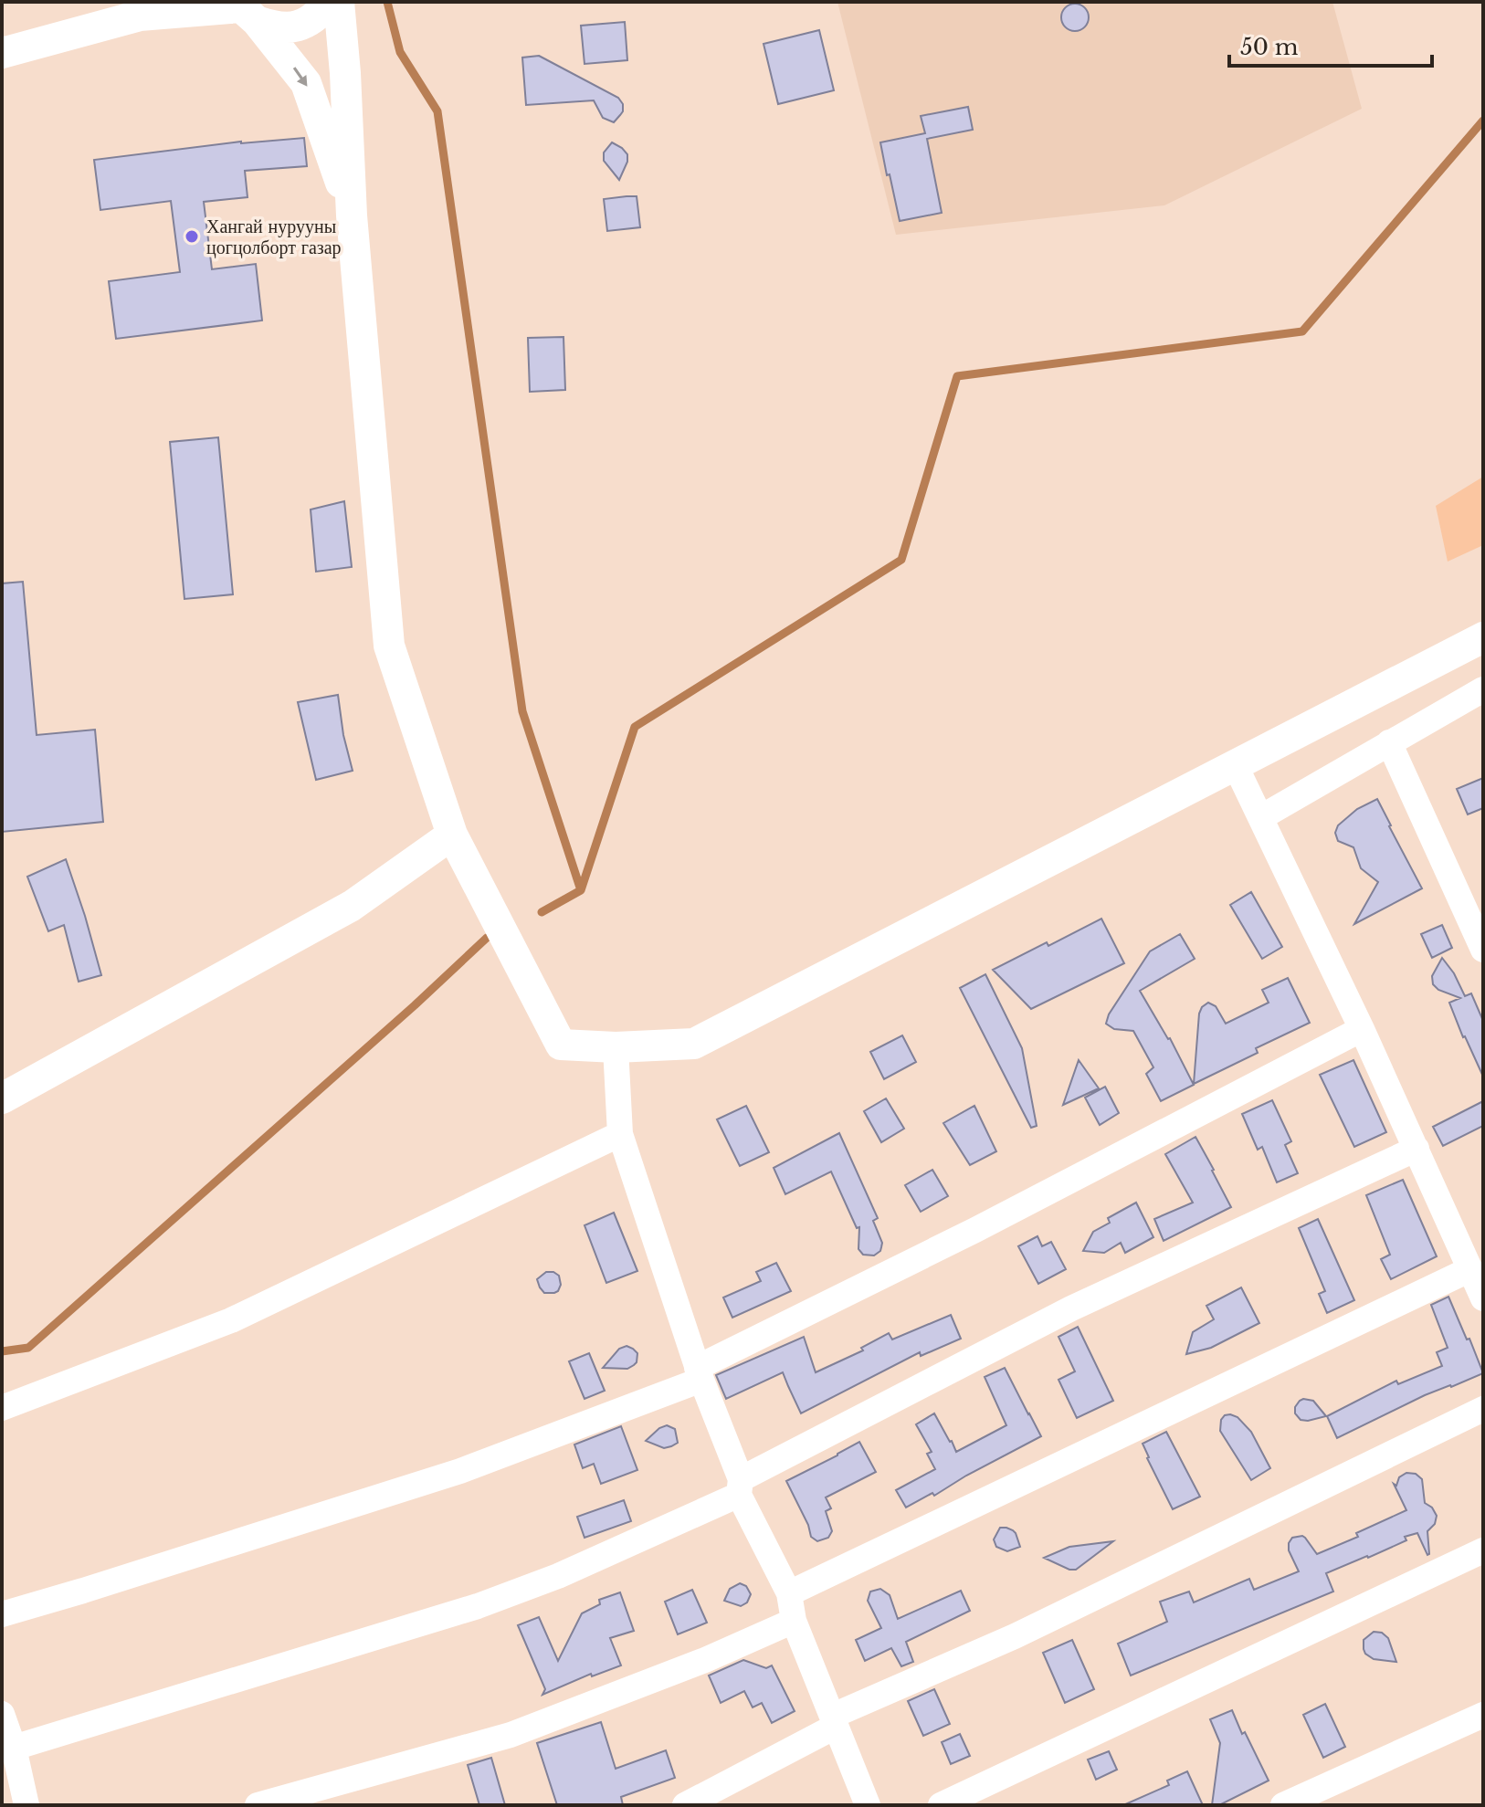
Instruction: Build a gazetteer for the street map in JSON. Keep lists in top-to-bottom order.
{
  "places": ["Хангай нурууны цогцолборт газар"],
  "scale_bar": "50 m"
}
